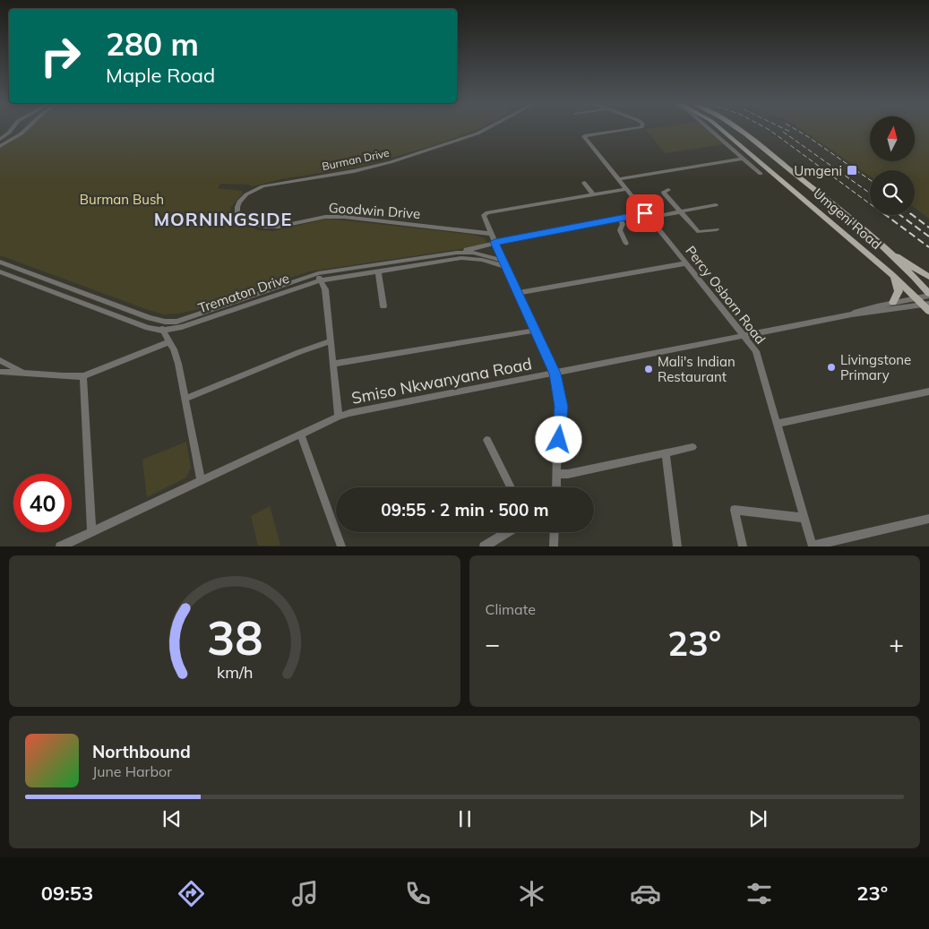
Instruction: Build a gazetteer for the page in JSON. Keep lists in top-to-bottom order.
{
  "streets": {
    "main road": ["Umgeni Road"],
    "street": [
      "Burman Drive",
      "Goodwin Drive",
      "Trematon Drive",
      "Percy Osborn Road",
      "Smiso Nkwanyana Road"
    ]
  },
  "crossings": [
    ["Burman Drive", "Goodwin Drive"],
    ["Umgeni Road", "Smiso Nkwanyana Road"],
    ["Percy Osborn Road", "Smiso Nkwanyana Road"]
  ],
  "districts": ["MORNINGSIDE"],
  "parks": ["Burman Bush"],
  "places": {
    "transit": ["Umgeni"],
    "other": ["Livingstone Primary", "Mali's Indian Restaurant"]
  },
  "north": "top",
  "page": {
    "turn": ["280 m", "Maple Road"],
    "limit": "40",
    "trip": "09:55 · 2 min · 500 m",
    "tile": "Climate",
    "heat": ["−", "23°", "+"],
    "song": ["Northbound", "June Harbor"],
    "tabs": ["09:53", "23°"],
    "gauge": ["38", "km/h"]
  }
}
